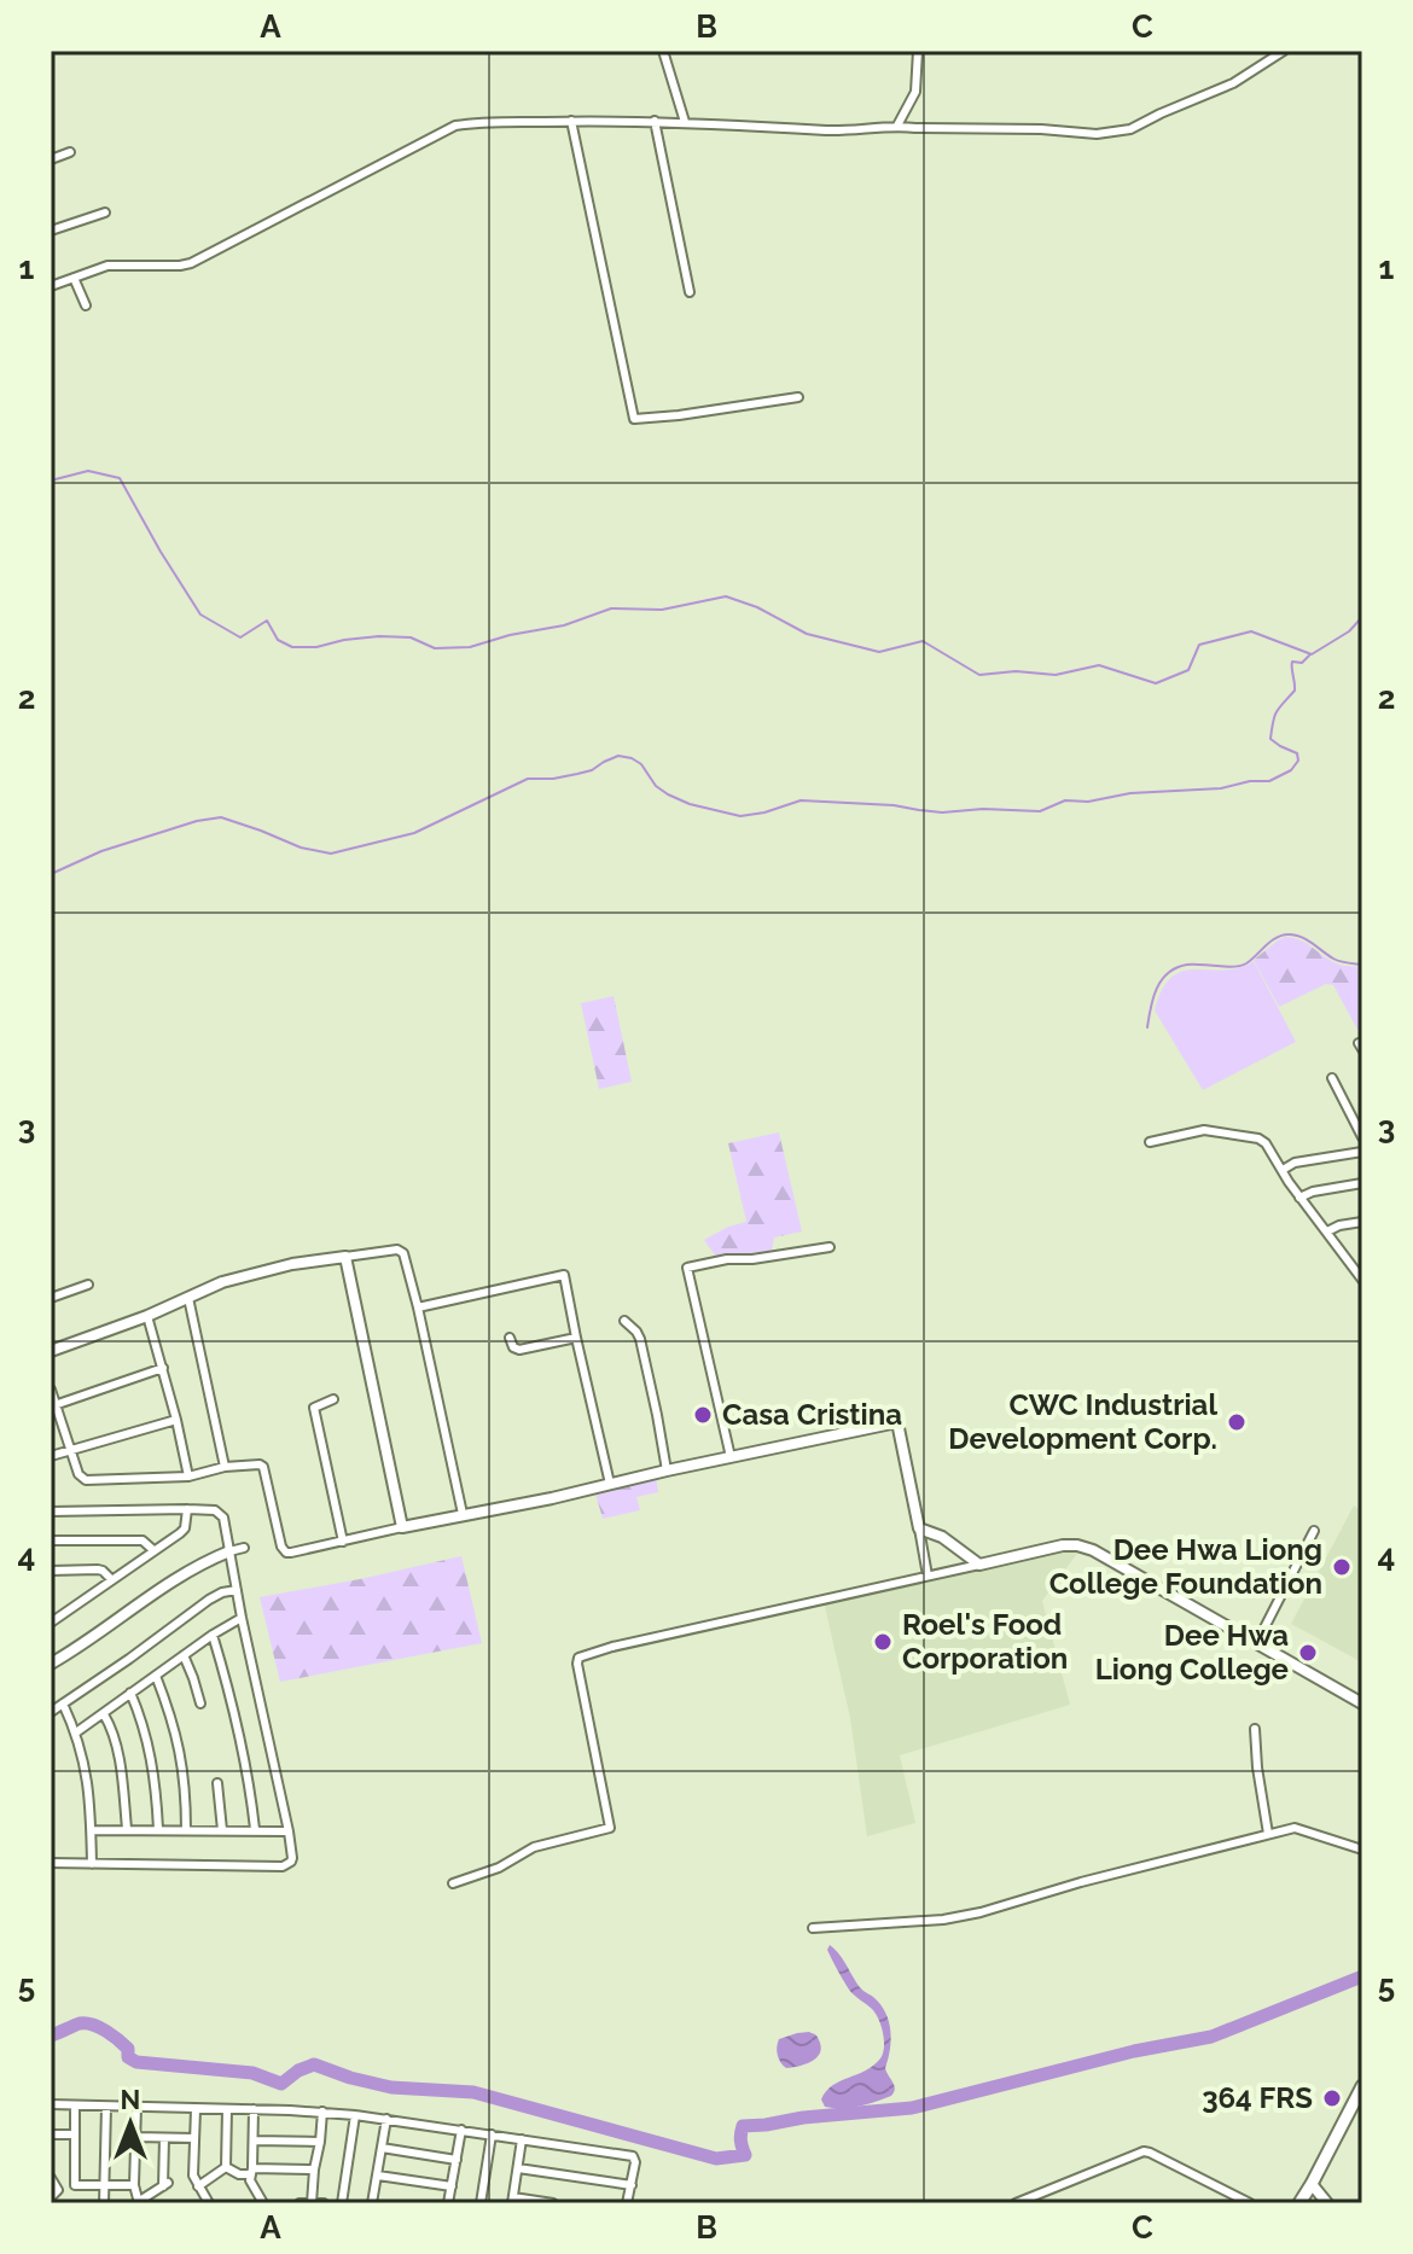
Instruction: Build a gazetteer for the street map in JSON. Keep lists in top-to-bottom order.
{
  "places": [
    "Casa Cristina",
    "CWC Industrial Development Corp.",
    "Dee Hwa Liong College Foundation",
    "Roel's Food Corporation",
    "Dee Hwa Liong College",
    "364 FRS"
  ],
  "north": "top",
  "grid": {
    "columns": ["A", "B", "C"],
    "rows": [
      "1",
      "2",
      "3",
      "4",
      "5"
    ]
  }
}
